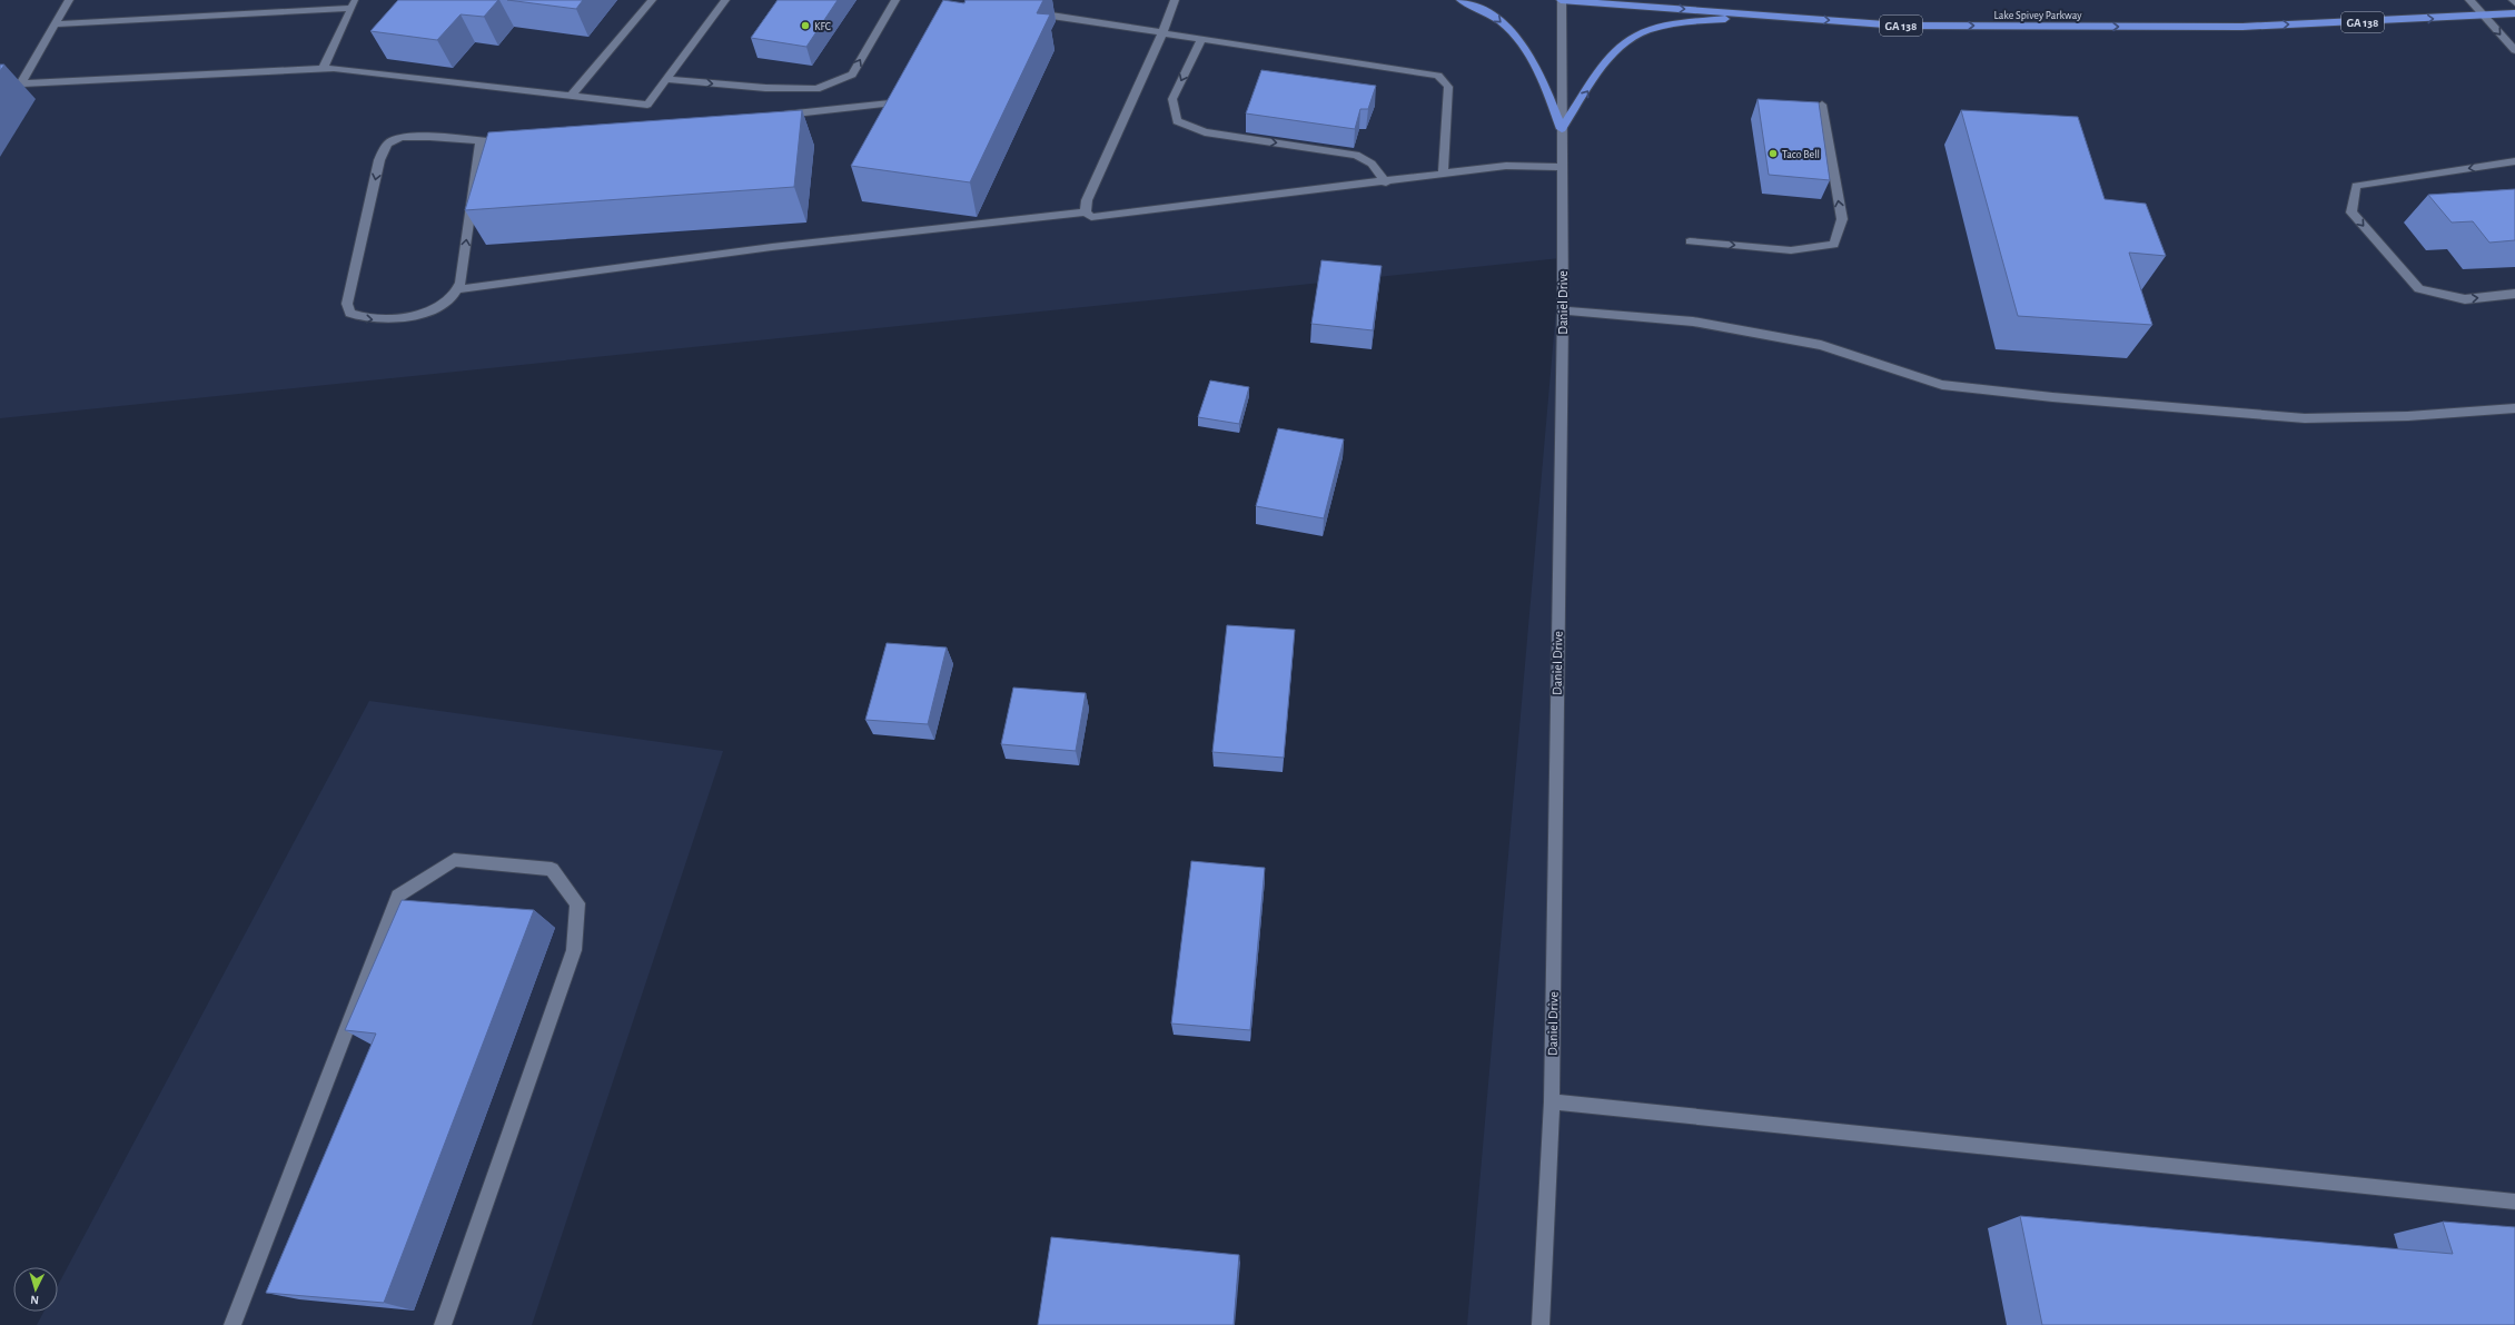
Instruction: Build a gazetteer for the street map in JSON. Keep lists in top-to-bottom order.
{
  "streets": {
    "highway": ["Lake Spivey Parkway", "GA 138"],
    "street": ["Daniel Drive"]
  },
  "crossings": [
    ["Lake Spivey Parkway", "Daniel Drive"]
  ],
  "one_way": ["Lake Spivey Parkway"],
  "places": ["KFC", "Taco Bell"],
  "north": "bottom"
}
